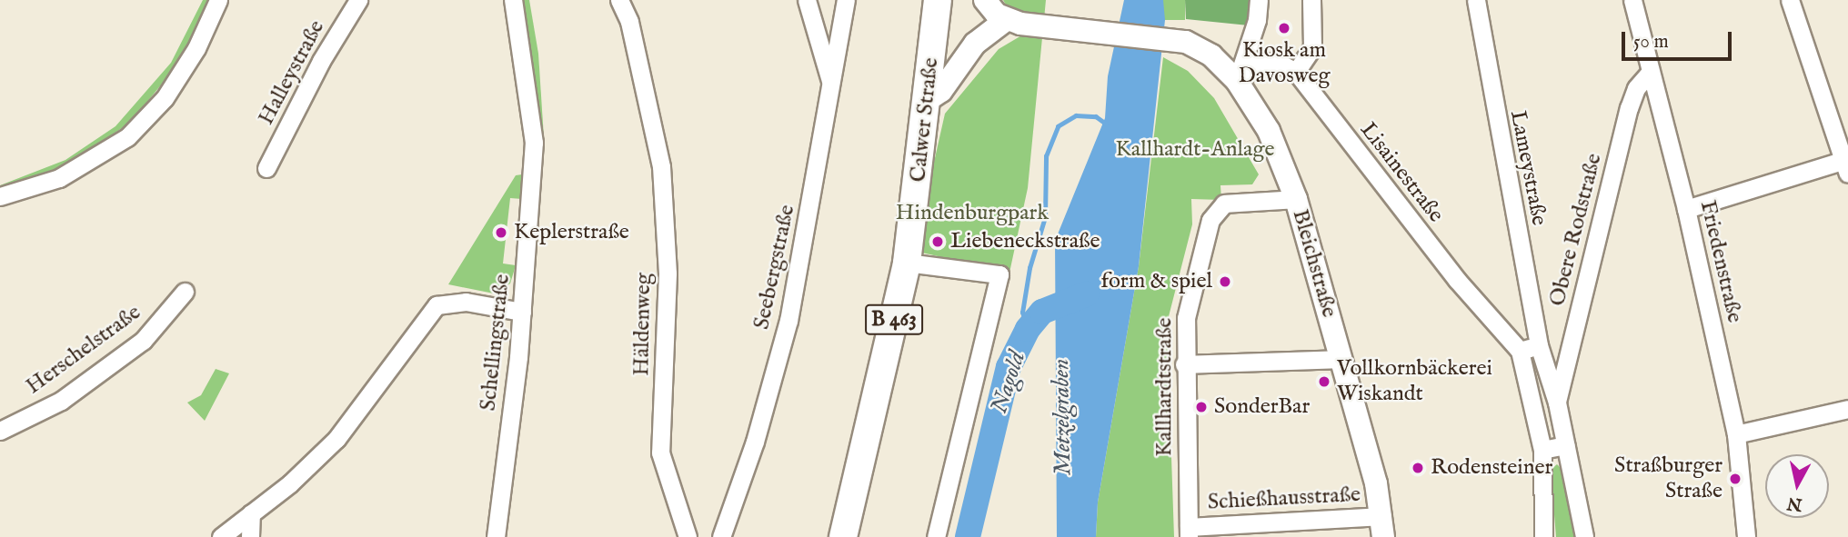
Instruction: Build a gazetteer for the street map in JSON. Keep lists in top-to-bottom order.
{
  "streets": {
    "main road": ["Calwer Straße", "B 463"],
    "street": [
      "Halleystraße",
      "Lameystraße",
      "Lisainestraße",
      "Obere Rodstraße",
      "Friedenstraße",
      "Bleichstraße",
      "Seebergstraße",
      "Häldenweg",
      "Schellingstraße",
      "Herschelstraße",
      "Kallhardtstraße",
      "Schießhausstraße"
    ]
  },
  "crossings": [
    ["Lameystraße", "Obere Rodstraße"],
    ["Obere Rodstraße", "Friedenstraße"],
    ["Bleichstraße", "Kallhardtstraße"],
    ["Bleichstraße", "Schießhausstraße"],
    ["Kallhardtstraße", "Schießhausstraße"]
  ],
  "water": ["Nagold", "Metzelgraben"],
  "parks": ["Kallhardt-Anlage", "Hindenburgpark"],
  "places": [
    "Kiosk am Davosweg",
    "Keplerstraße",
    "Liebeneckstraße",
    "form & spiel",
    "Vollkornbäckerei Wiskandt",
    "SonderBar",
    "Rodensteiner",
    "Straßburger Straße"
  ],
  "scale_bar": "50 m",
  "north": "bottom"
}
